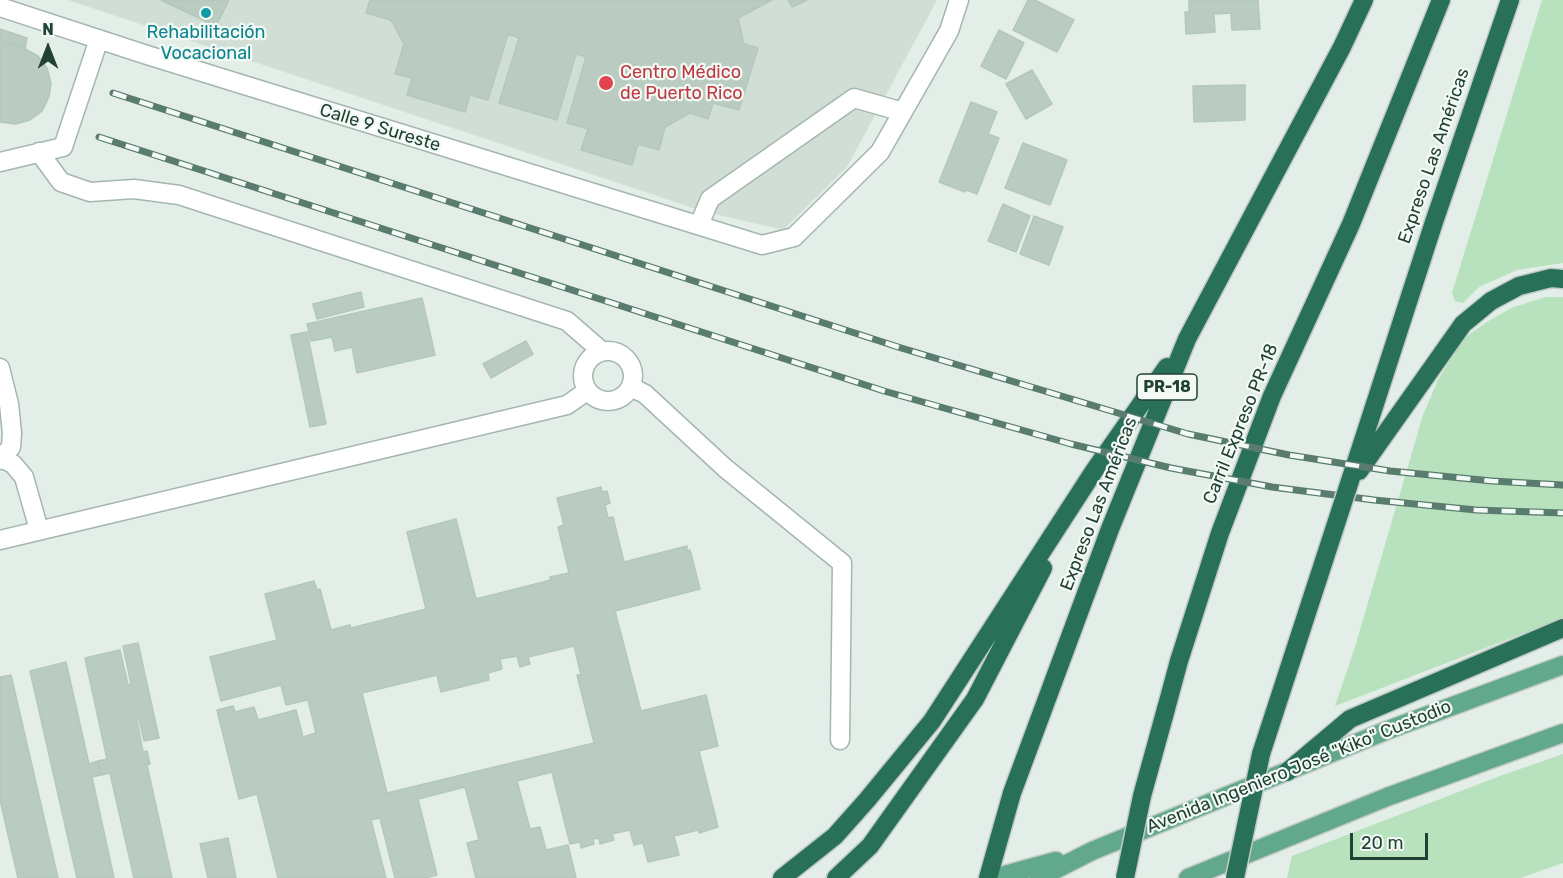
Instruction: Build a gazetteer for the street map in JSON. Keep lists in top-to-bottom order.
{
  "streets": {
    "highway": ["Expreso Las Américas", "PR-18", "Carril Expreso PR-18"],
    "main road": ["Avenida Ingeniero José \"Kiko\" Custodio"],
    "street": ["Calle 9 Sureste"]
  },
  "places": ["Rehabilitación Vocacional", "Centro Médico de Puerto Rico"],
  "scale_bar": "20 m",
  "north": "top"
}
